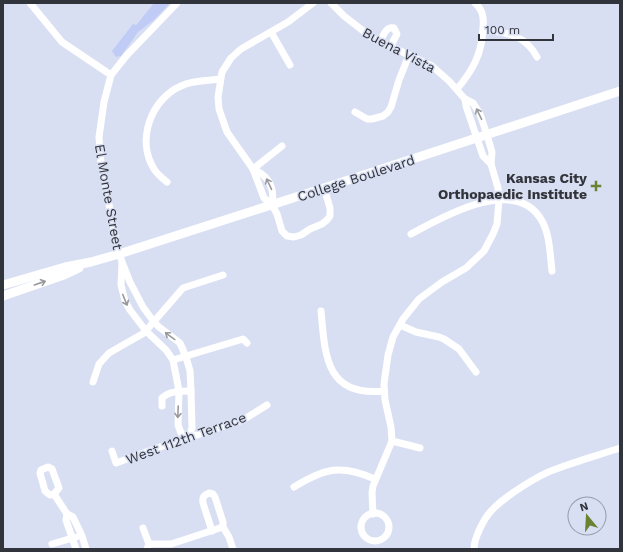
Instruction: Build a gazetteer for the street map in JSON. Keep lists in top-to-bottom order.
{
  "streets": {
    "main road": ["College Boulevard"],
    "street": ["Buena Vista", "El Monte Street", "West 112th Terrace"]
  },
  "crossings": [
    ["Buena Vista", "College Boulevard"],
    ["College Boulevard", "El Monte Street"],
    ["El Monte Street", "West 112th Terrace"]
  ],
  "places": {
    "health": ["Kansas City Orthopaedic Institute"]
  },
  "scale_bar": "100 m",
  "north": "top"
}
